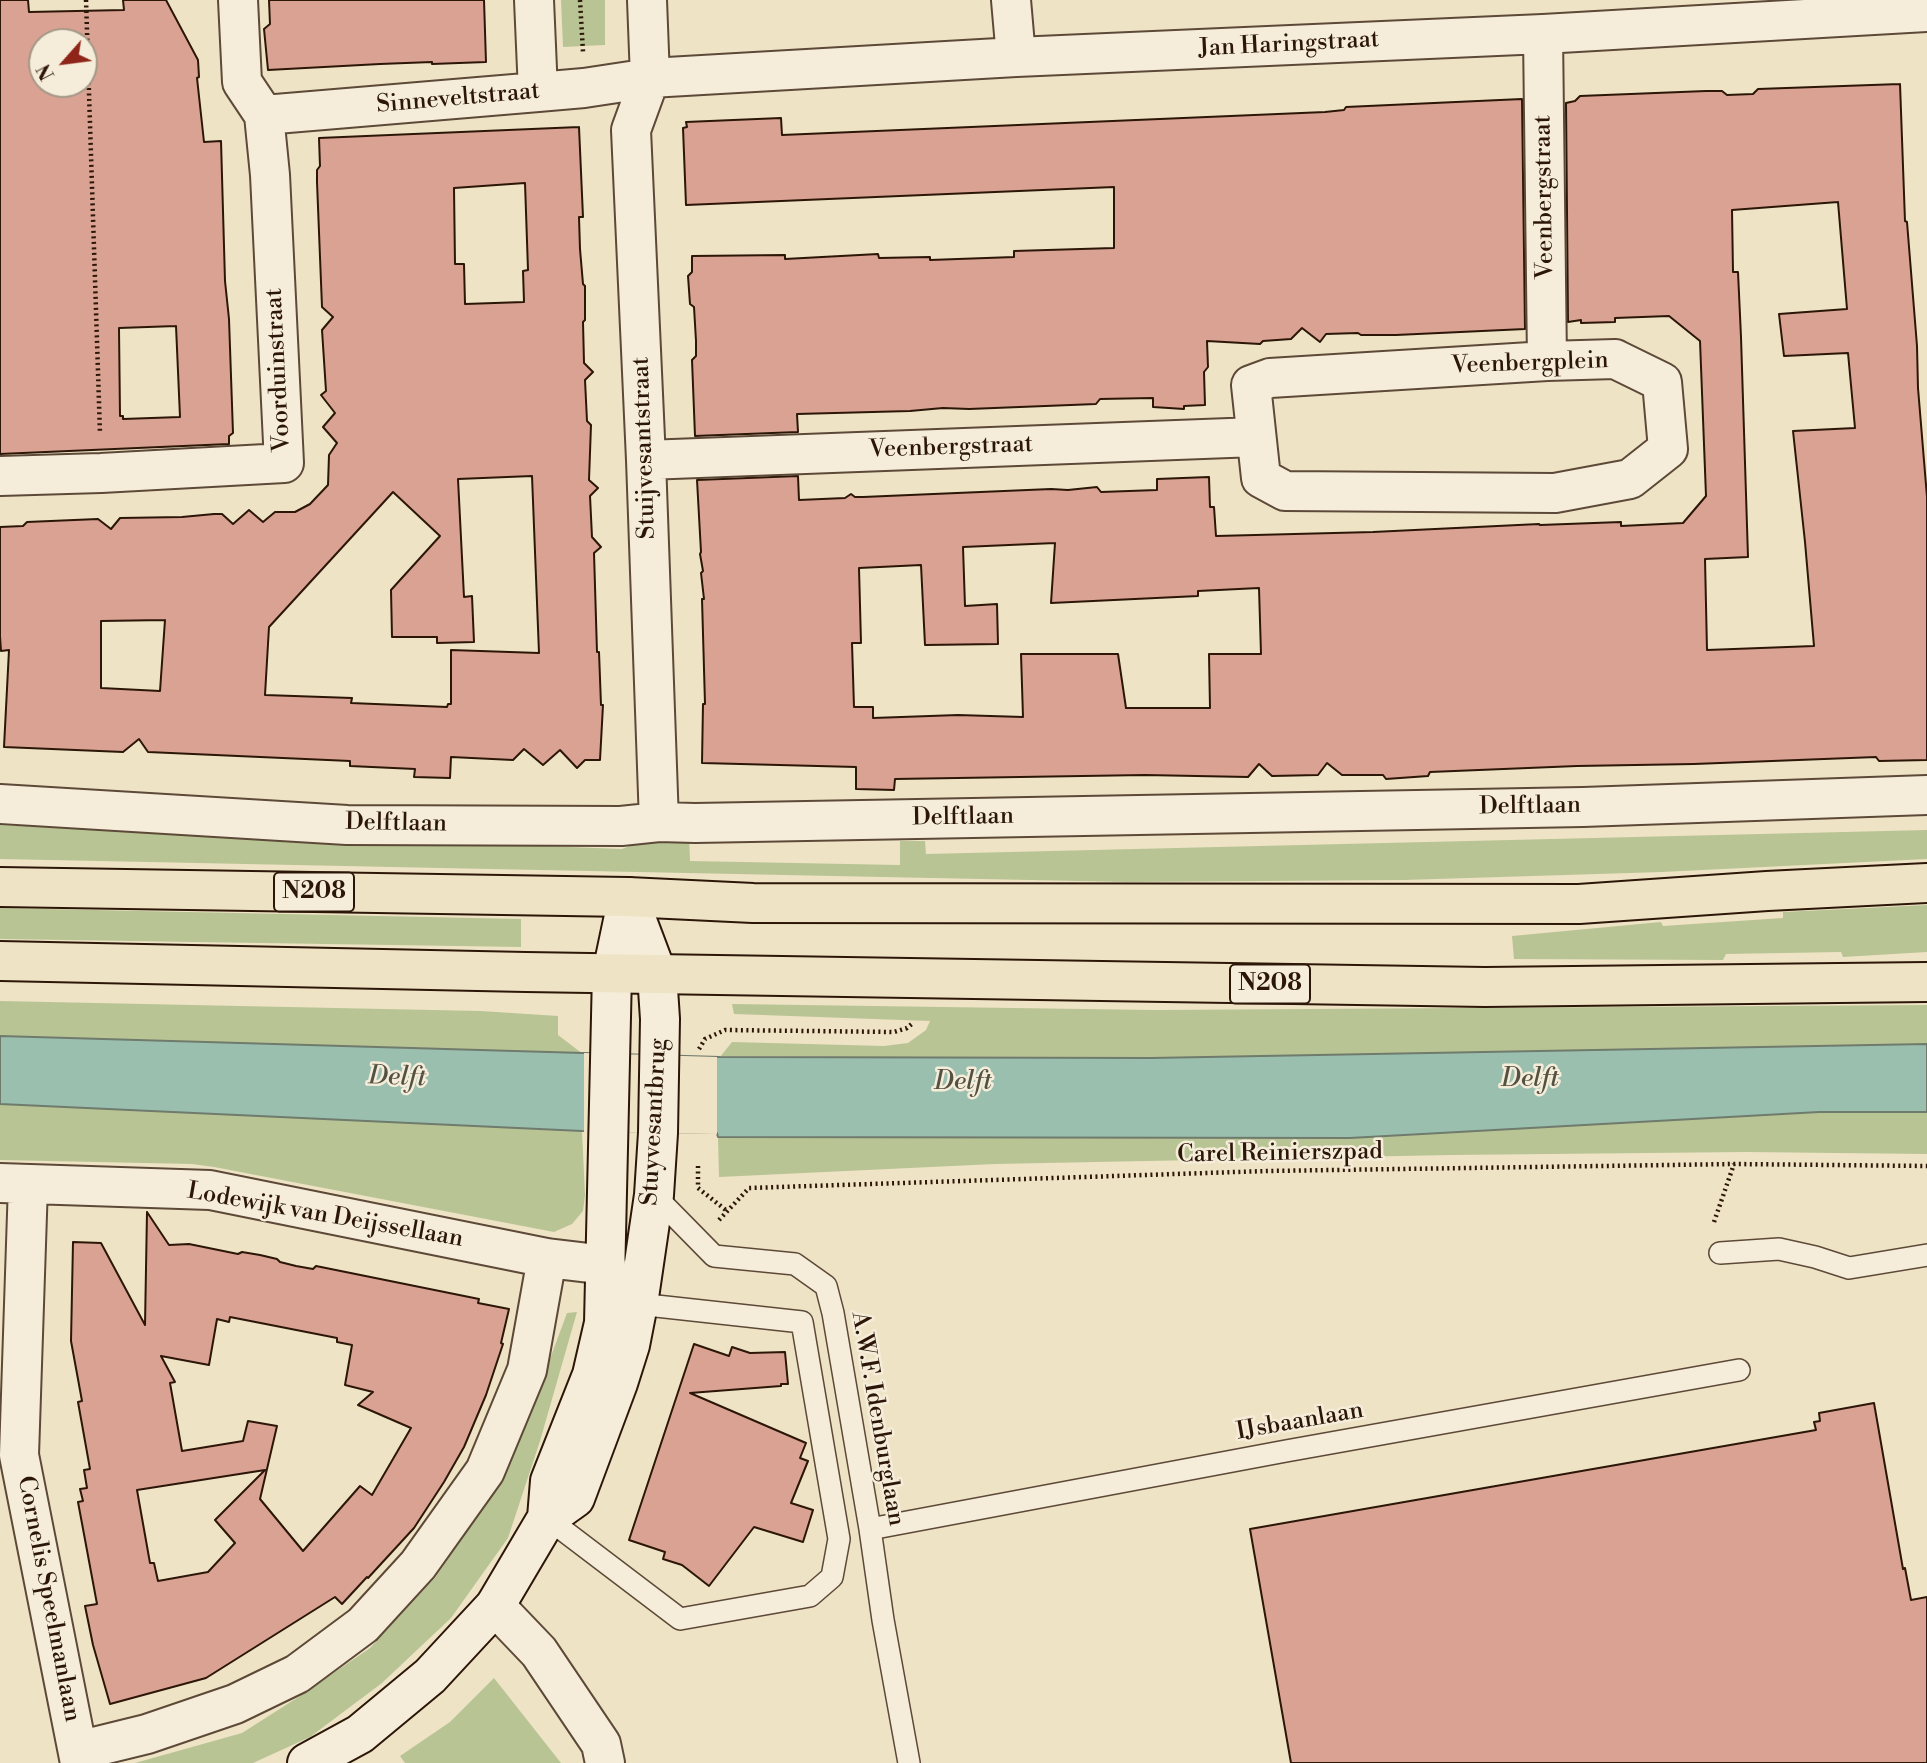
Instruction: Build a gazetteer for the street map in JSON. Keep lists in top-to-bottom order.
{
  "streets": {
    "main road": ["N208"],
    "street": [
      "Jan Haringstraat",
      "Sinneveltstraat",
      "Veenbergstraat",
      "Veenbergplein",
      "Voorduinstraat",
      "Stuijvesantstraat",
      "Delftlaan",
      "Stuyvesantbrug",
      "Lodewijk van Deijssellaan",
      "Cornelis Speelmanlaan"
    ],
    "lane": ["A.W.F. Idenburglaan", "IJsbaanlaan"],
    "path": ["Carel Reinierszpad"]
  },
  "crossings": [
    ["Jan Haringstraat", "Sinneveltstraat"],
    ["Jan Haringstraat", "Veenbergstraat"],
    ["Jan Haringstraat", "Stuijvesantstraat"],
    ["Sinneveltstraat", "Voorduinstraat"],
    ["Sinneveltstraat", "Stuijvesantstraat"],
    ["Veenbergstraat", "Veenbergplein"],
    ["Veenbergstraat", "Stuijvesantstraat"],
    ["Stuijvesantstraat", "Delftlaan"],
    ["N208", "Stuyvesantbrug"],
    ["Stuyvesantbrug", "Carel Reinierszpad"],
    ["Stuyvesantbrug", "Lodewijk van Deijssellaan"],
    ["Stuyvesantbrug", "A.W.F. Idenburglaan"],
    ["Carel Reinierszpad", "A.W.F. Idenburglaan"],
    ["Lodewijk van Deijssellaan", "Cornelis Speelmanlaan"],
    ["A.W.F. Idenburglaan", "IJsbaanlaan"]
  ],
  "water": ["Delft"],
  "north": "bottom left"
}
